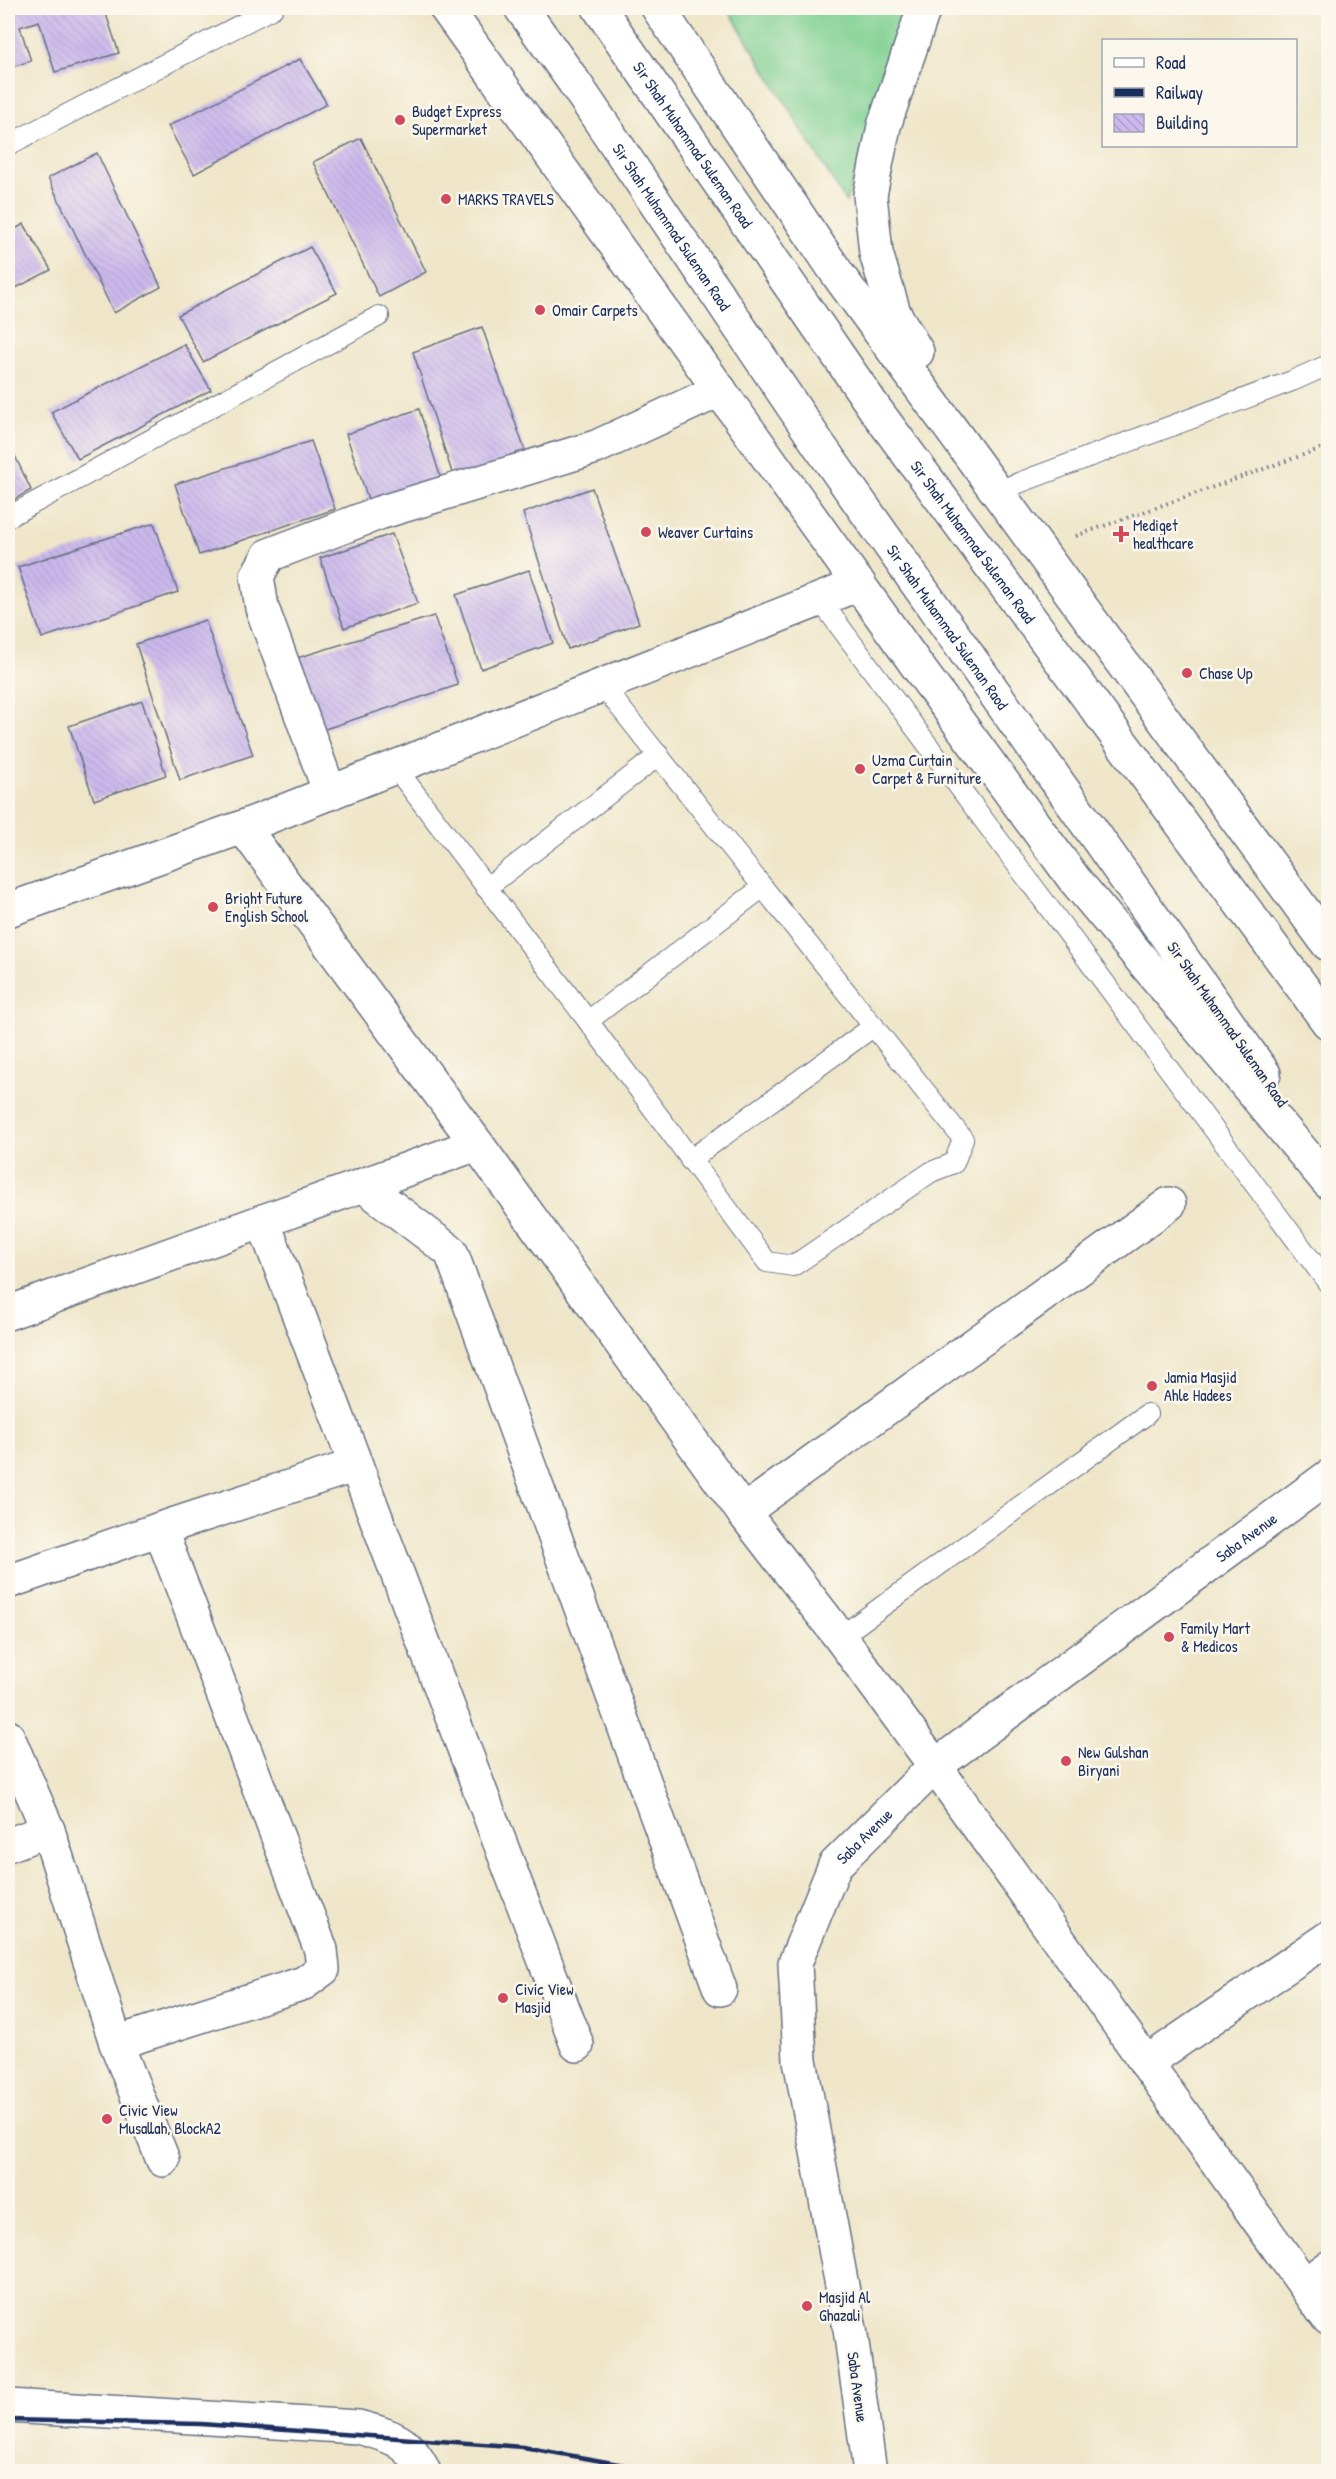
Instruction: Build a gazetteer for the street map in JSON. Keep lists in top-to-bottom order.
{
  "streets": {
    "main road": ["Sir Shah Muhammad Suleman Road", "Sir Shah Muhammad Suleman Raod", "Saba Avenue"]
  },
  "places": {
    "other": [
      "Budget Express Supermarket",
      "MARKS TRAVELS",
      "Omair Carpets",
      "Weaver Curtains",
      "Chase Up",
      "Uzma Curtain Carpet & Furniture",
      "Bright Future English School",
      "Jamia Masjid Ahle Hadees",
      "Family Mart & Medicos",
      "New Gulshan Biryani",
      "Civic View Masjid",
      "Civic View Musallah, BlockA2",
      "Masjid Al Ghazali"
    ],
    "health": ["Mediget healthcare"]
  },
  "legend": ["Road", "Railway", "Building"]
}
